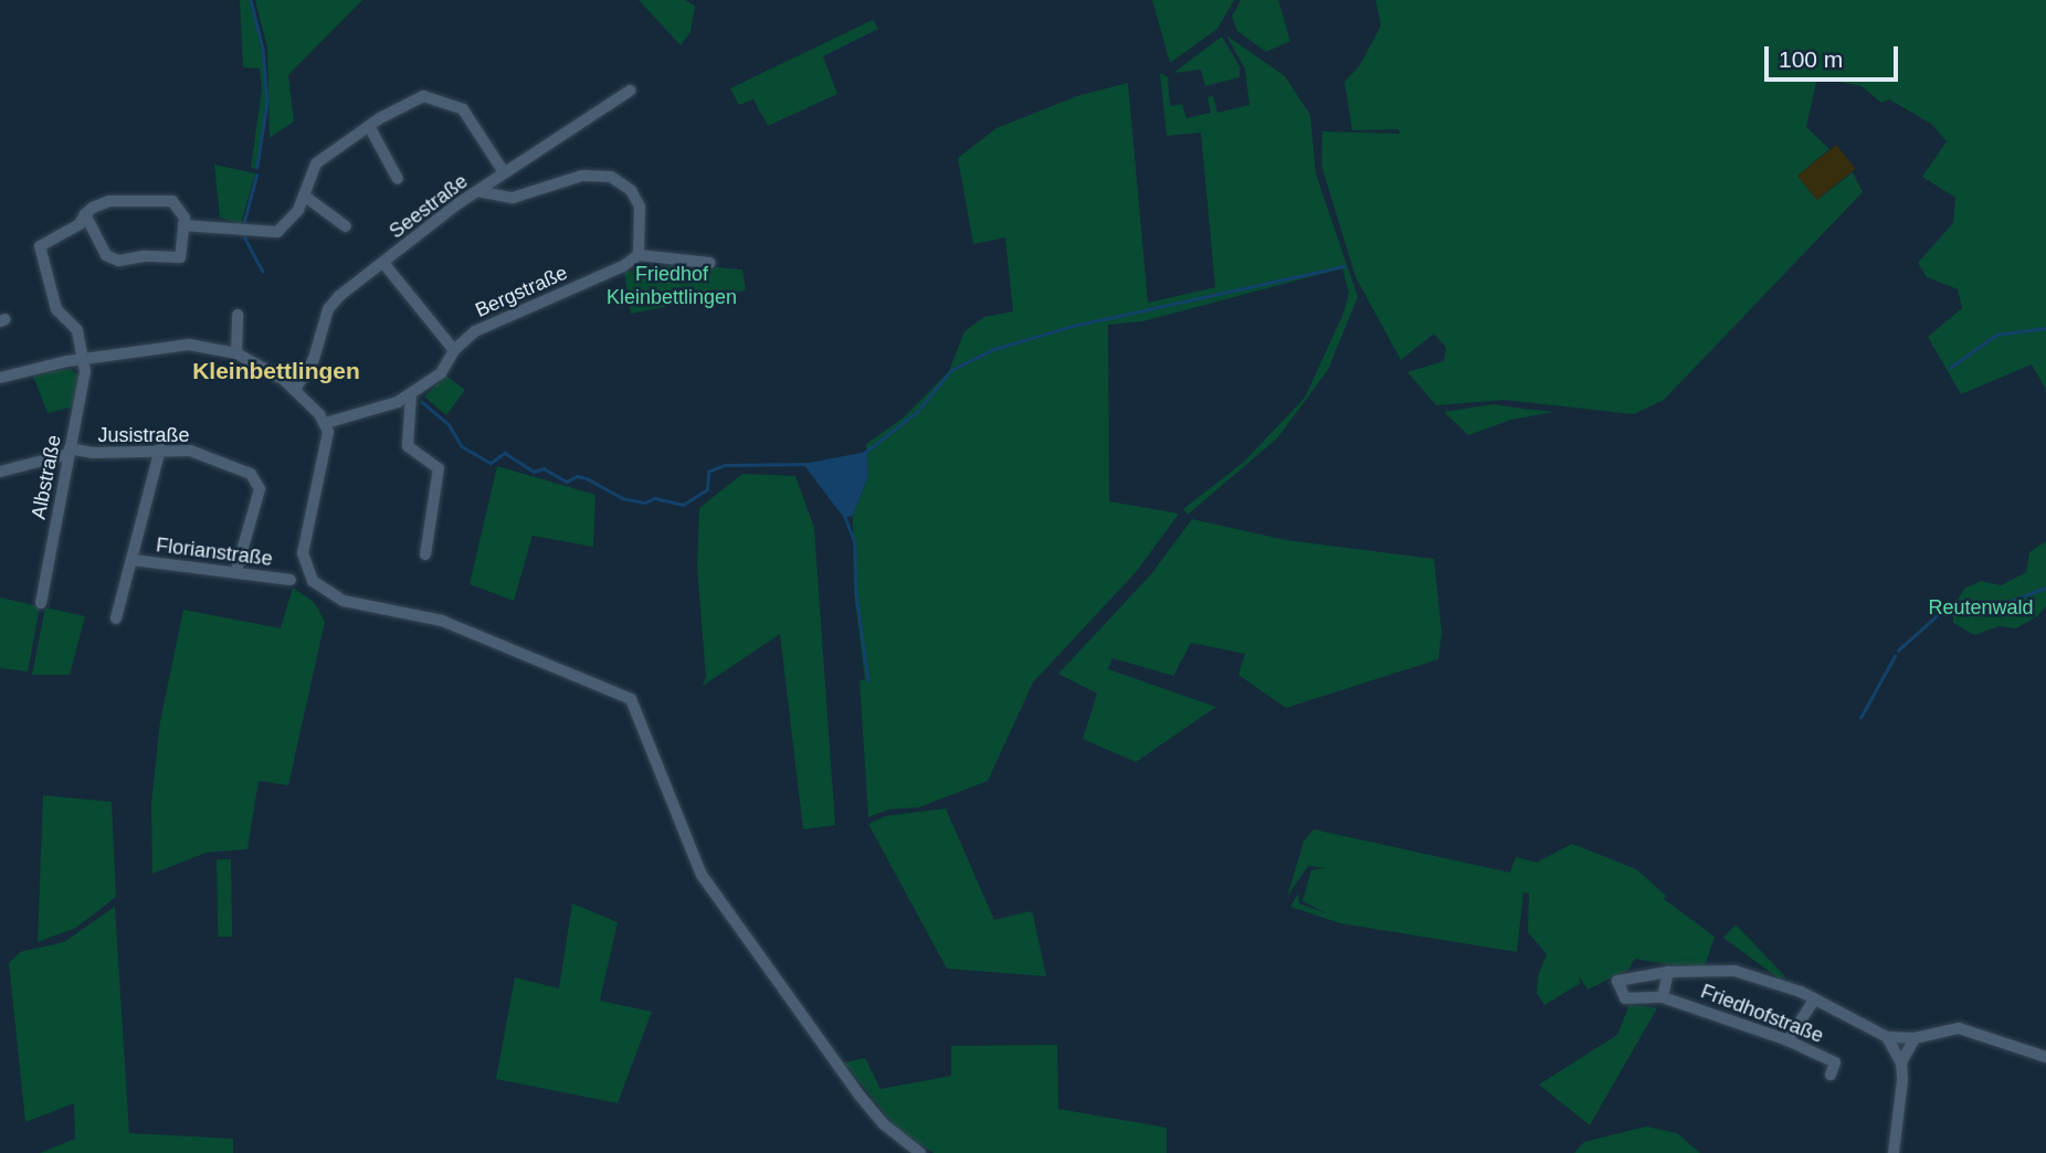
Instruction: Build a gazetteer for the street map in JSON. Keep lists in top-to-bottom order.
{
  "streets": {
    "street": [
      "Seestraße",
      "Bergstraße",
      "Jusistraße",
      "Albstraße",
      "Florianstraße",
      "Friedhofstraße"
    ]
  },
  "crossings": [
    ["Jusistraße", "Albstraße"],
    ["Jusistraße", "Florianstraße"]
  ],
  "districts": ["Kleinbettlingen"],
  "parks": ["Friedhof Kleinbettlingen", "Reutenwald"],
  "scale_bar": "100 m"
}
